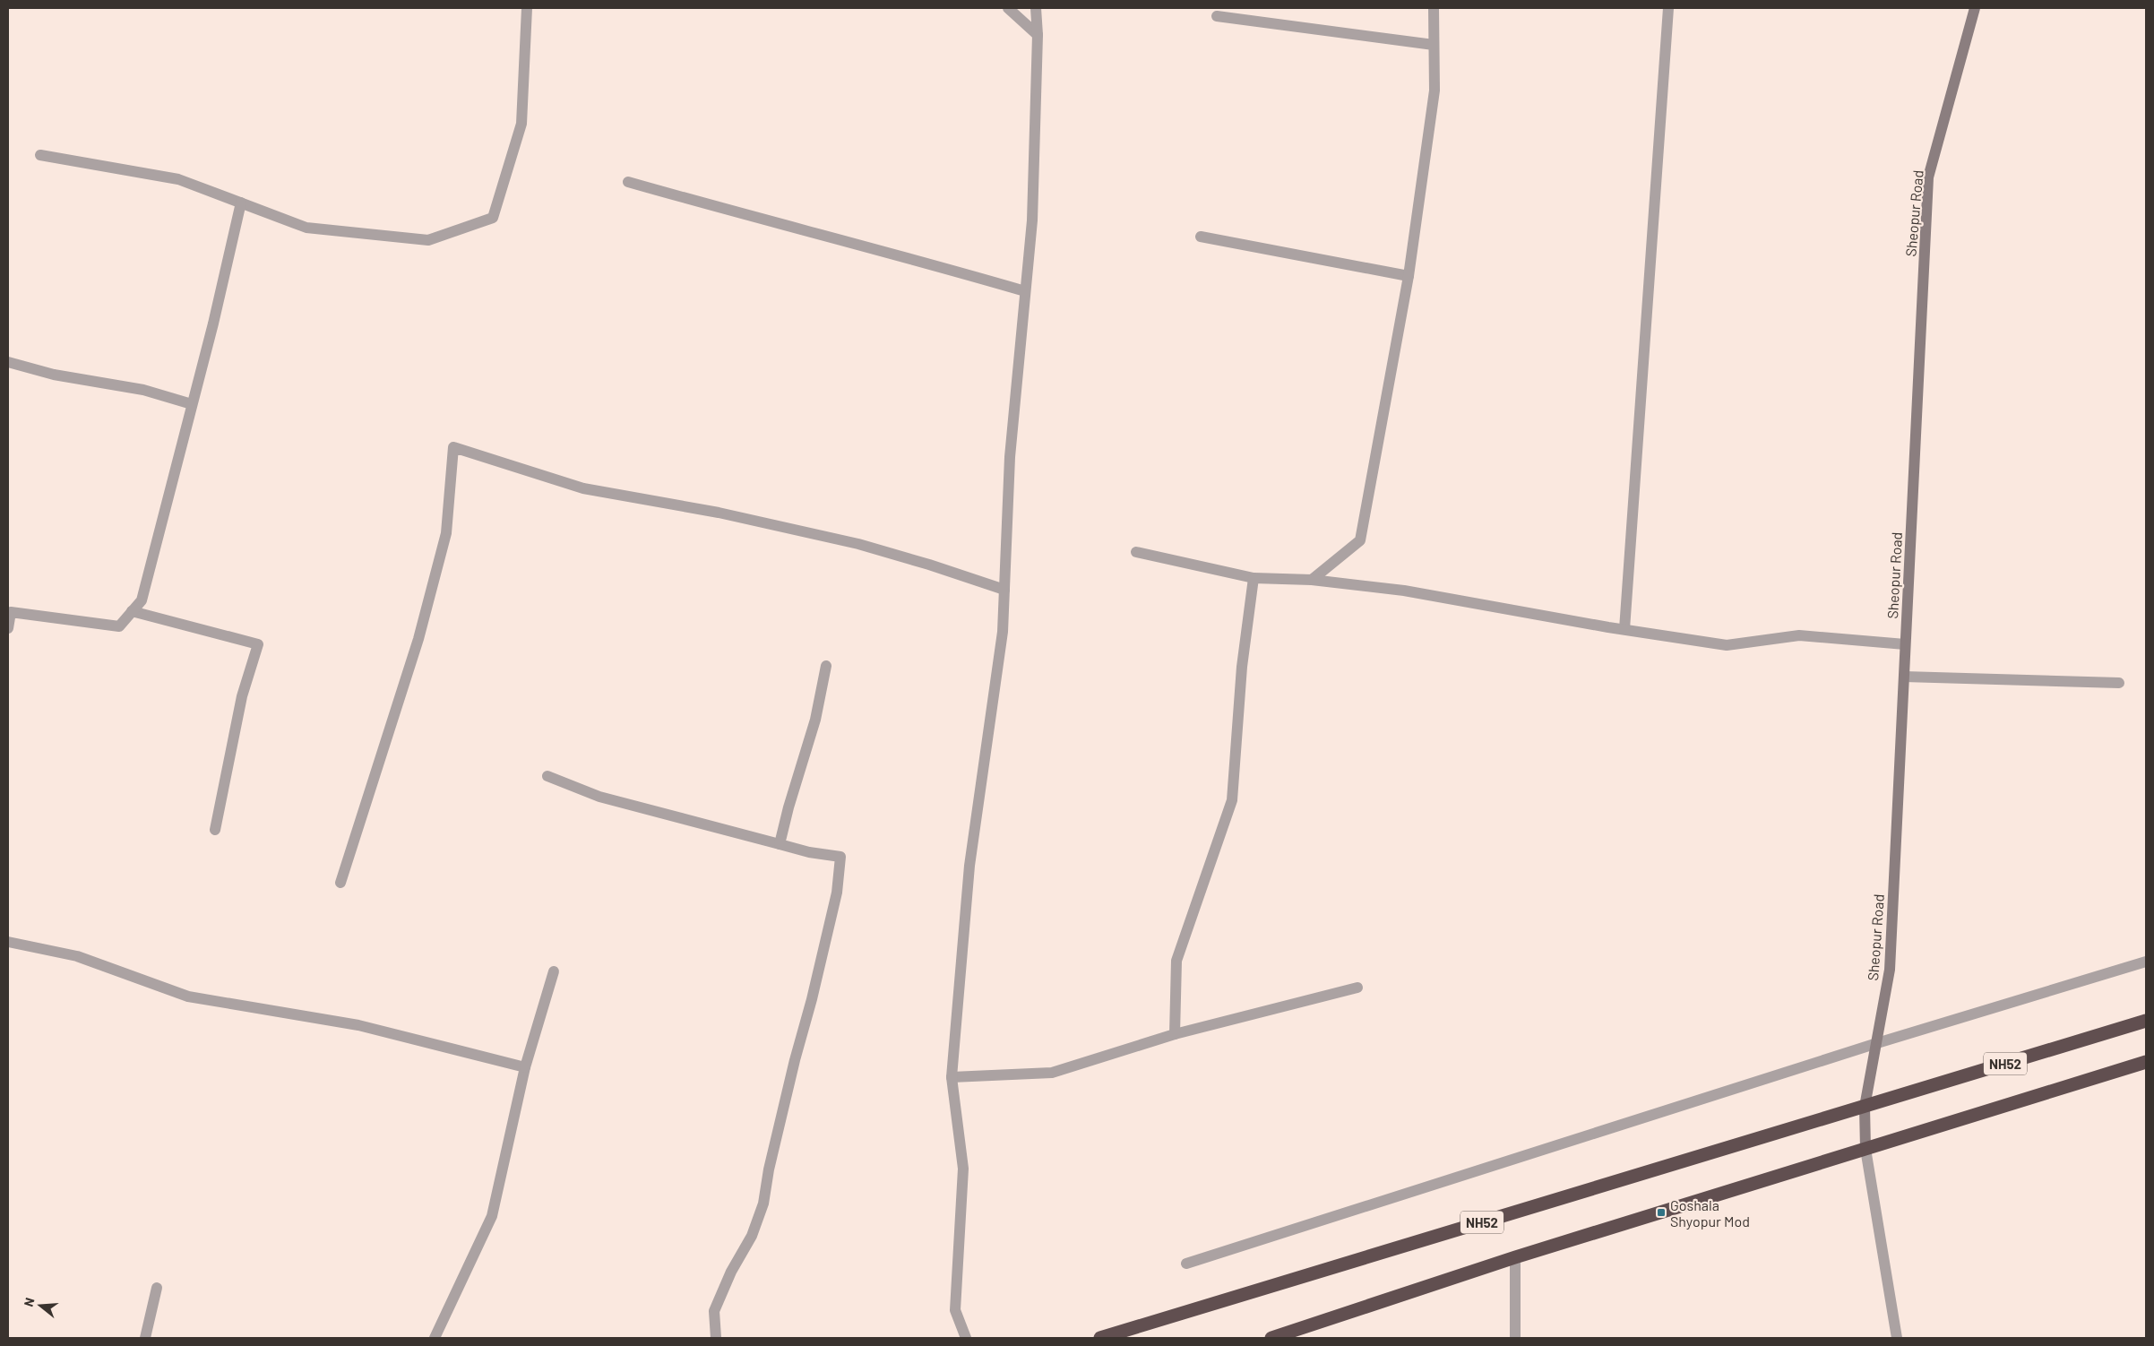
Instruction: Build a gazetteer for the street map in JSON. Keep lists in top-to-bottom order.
{
  "streets": {
    "highway": ["NH52"],
    "street": ["Sheopur Road"]
  },
  "crossings": [
    ["Sheopur Road", "NH52"]
  ],
  "places": {
    "transit": ["Goshala Shyopur Mod"]
  },
  "north": "left"
}
